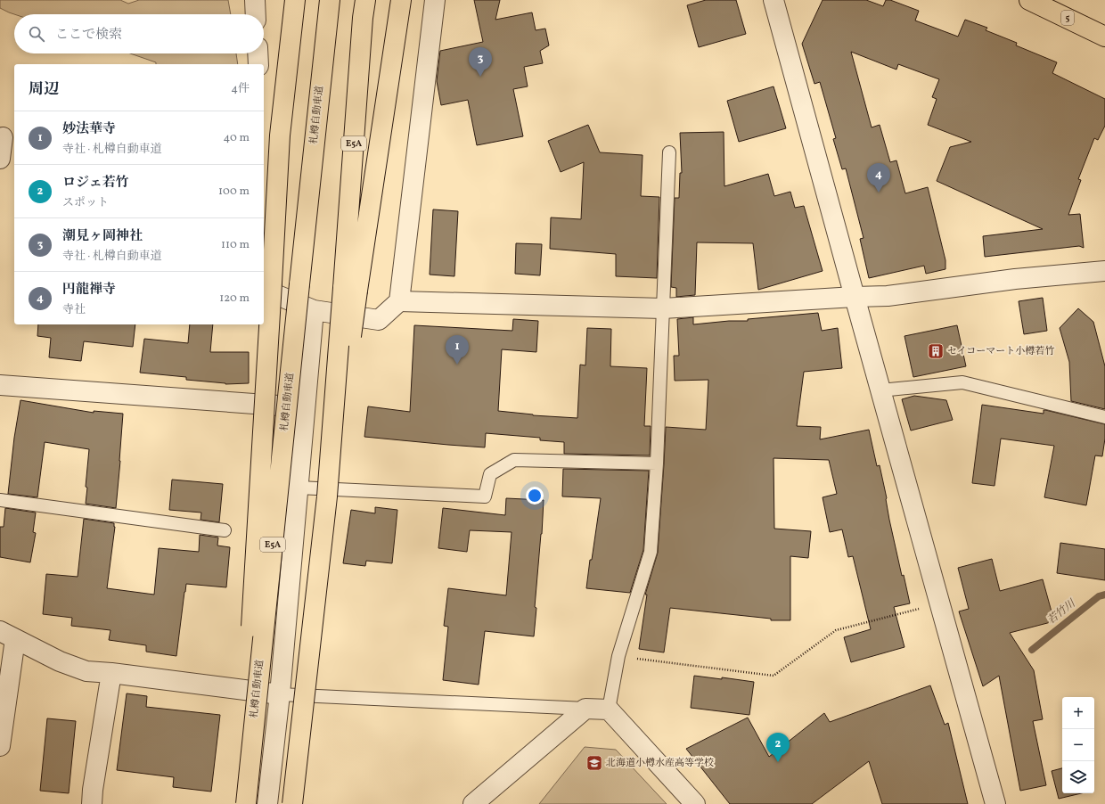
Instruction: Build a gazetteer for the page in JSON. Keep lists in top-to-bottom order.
{
  "streets": {
    "highway": ["5", "札樽自動車道", "E5A"]
  },
  "water": ["若竹川"],
  "places": {
    "building": ["セイコーマート小樽若竹"],
    "school or university": ["北海道小樽水産高等学校"]
  },
  "page": {
    "search": "ここで検索",
    "pins": [
      "3",
      "4",
      "1",
      "2"
    ],
    "heading": ["周辺", "4件"],
    "list": [
      {
        "mark": "1",
        "name": "妙法華寺",
        "note": "寺社 · 札樽自動車道",
        "value": "40 m"
      },
      {
        "mark": "2",
        "name": "ロジェ若竹",
        "note": "スポット",
        "value": "100 m"
      },
      {
        "mark": "3",
        "name": "潮見ヶ岡神社",
        "note": "寺社 · 札樽自動車道",
        "value": "110 m"
      },
      {
        "mark": "4",
        "name": "円龍禅寺",
        "note": "寺社",
        "value": "120 m"
      }
    ],
    "map_buttons": ["+", "−"]
  }
}
